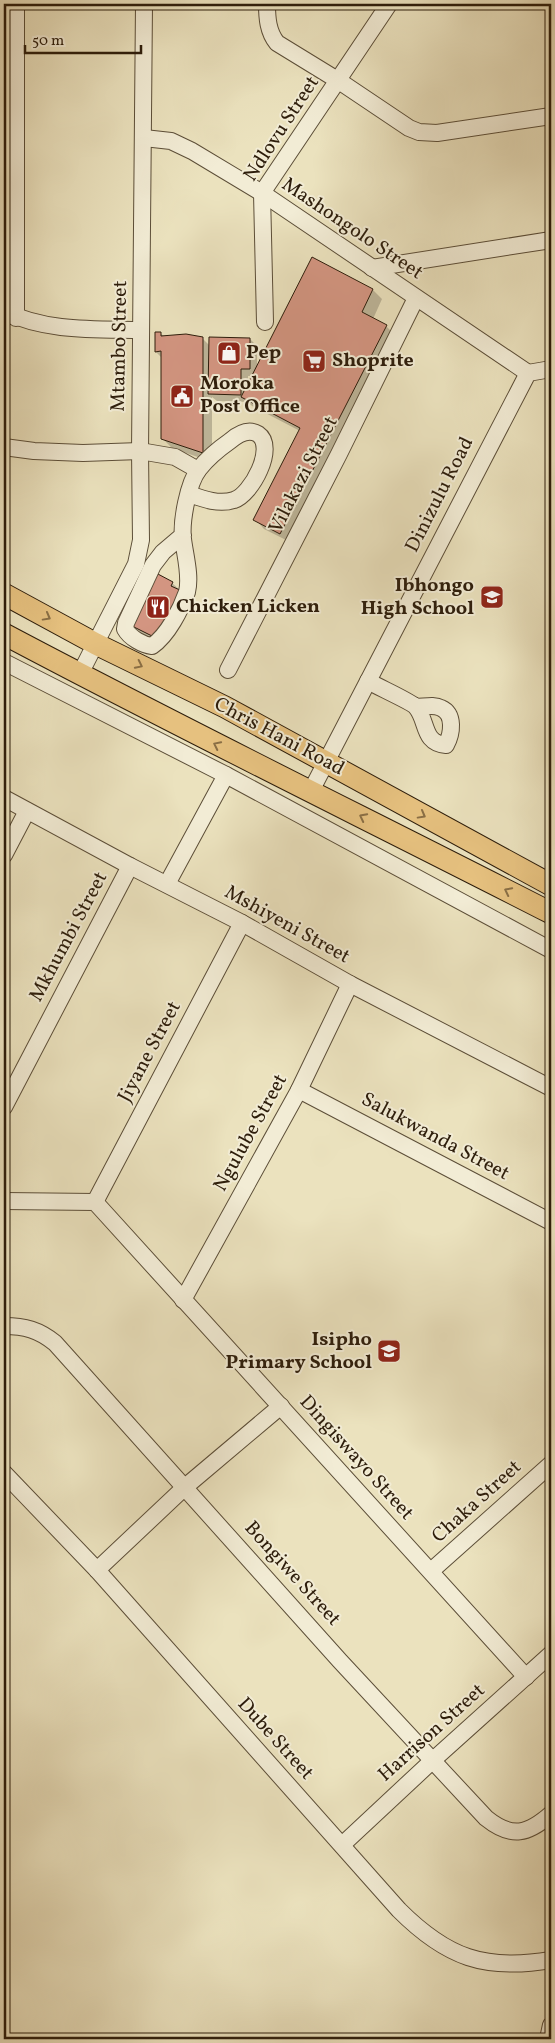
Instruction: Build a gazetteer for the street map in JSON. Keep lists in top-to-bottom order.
{
  "streets": {
    "main road": ["Chris Hani Road"],
    "street": [
      "Ndlovu Street",
      "Mashongolo Street",
      "Mtambo Street",
      "Vilakazi Street",
      "Dinizulu Road",
      "Mshiyeni Street",
      "Mkhumbi Street",
      "Jiyane Street",
      "Ngulube Street",
      "Salukwanda Street",
      "Dingiswayo Street",
      "Chaka Street",
      "Bongiwe Street",
      "Harrison Street",
      "Dube Street"
    ]
  },
  "crossings": [
    ["Ndlovu Street", "Mashongolo Street"],
    ["Mashongolo Street", "Mtambo Street"],
    ["Mashongolo Street", "Vilakazi Street"],
    ["Mashongolo Street", "Dinizulu Road"],
    ["Mtambo Street", "Chris Hani Road"],
    ["Dinizulu Road", "Chris Hani Road"],
    ["Mshiyeni Street", "Mkhumbi Street"],
    ["Mshiyeni Street", "Jiyane Street"],
    ["Mshiyeni Street", "Ngulube Street"],
    ["Jiyane Street", "Dingiswayo Street"],
    ["Ngulube Street", "Salukwanda Street"],
    ["Ngulube Street", "Dingiswayo Street"],
    ["Dingiswayo Street", "Chaka Street"],
    ["Dingiswayo Street", "Harrison Street"],
    ["Bongiwe Street", "Harrison Street"],
    ["Harrison Street", "Dube Street"]
  ],
  "places": {
    "shop": ["Pep"],
    "supermarket": ["Shoprite"],
    "public building": ["Moroka Post Office"],
    "school or university": ["Ibhongo High School", "Isipho Primary School"],
    "restaurant": ["Chicken Licken"]
  },
  "scale_bar": "50 m"
}
